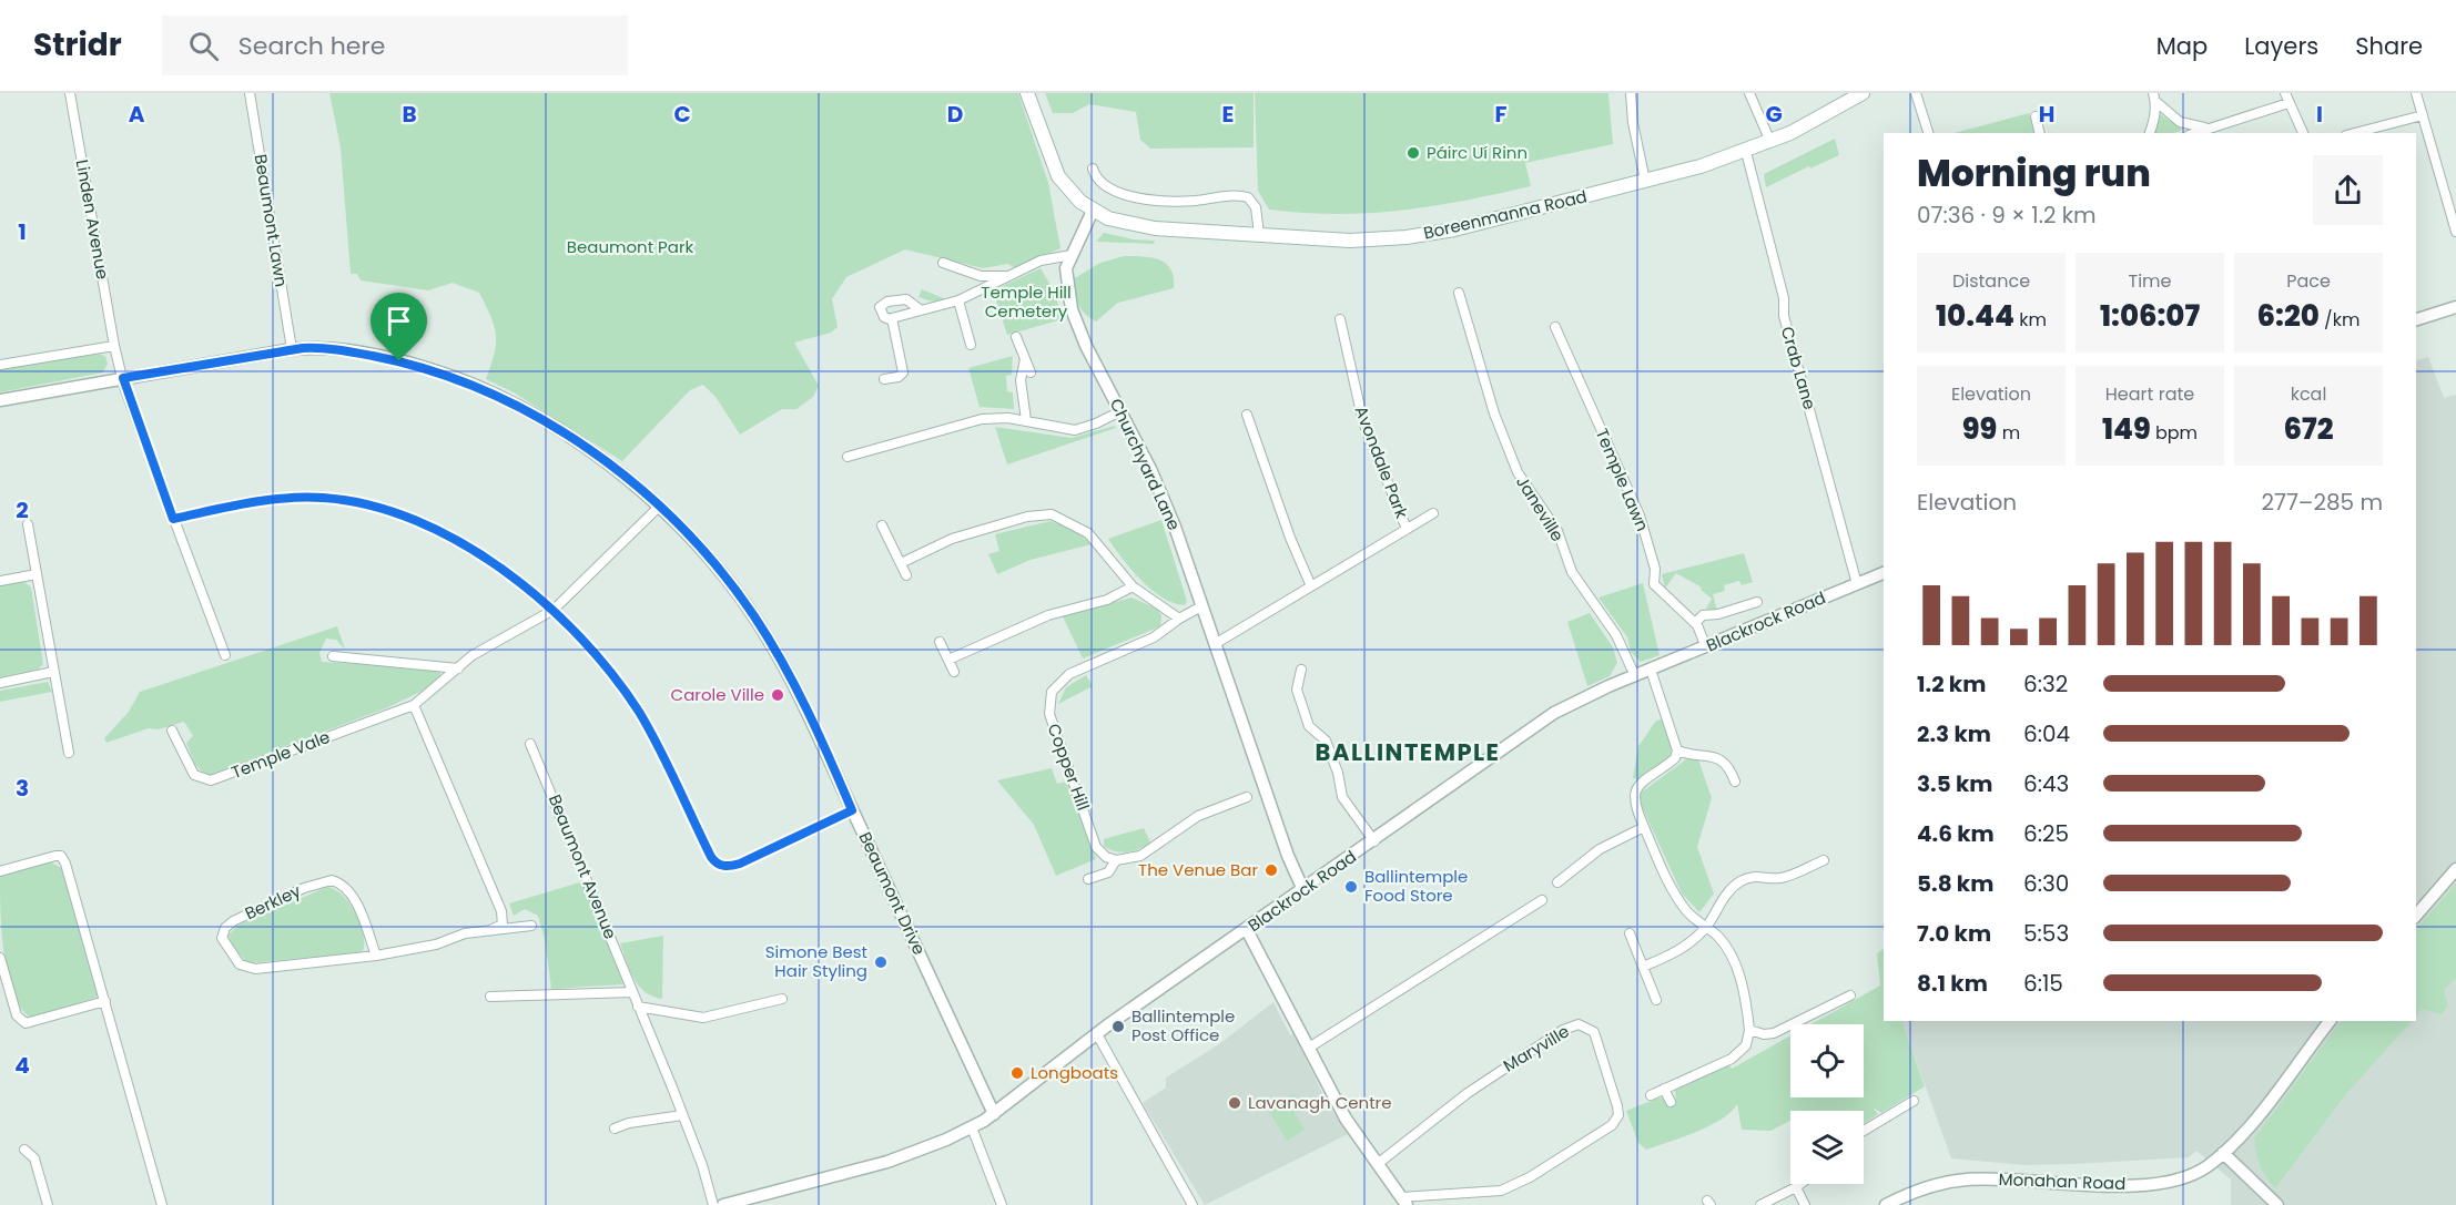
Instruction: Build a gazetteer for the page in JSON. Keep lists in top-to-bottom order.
{
  "streets": {
    "main road": ["Boreenmanna Road"],
    "street": [
      "Linden Avenue",
      "Beaumont Lawn",
      "Crab Lane",
      "Avondale Park",
      "Churchyard Lane",
      "Temple Lawn",
      "Janeville",
      "Blackrock Road",
      "Temple Vale",
      "Copper Hill",
      "Beaumont Avenue",
      "Beaumont Drive",
      "Berkley",
      "Maryville",
      "Monahan Road"
    ]
  },
  "crossings": [
    ["Boreenmanna Road", "Crab Lane"],
    ["Boreenmanna Road", "Churchyard Lane"],
    ["Linden Avenue", "Beaumont Drive"],
    ["Beaumont Lawn", "Beaumont Drive"],
    ["Crab Lane", "Blackrock Road"],
    ["Avondale Park", "Churchyard Lane"],
    ["Churchyard Lane", "Blackrock Road"],
    ["Churchyard Lane", "Copper Hill"],
    ["Temple Lawn", "Blackrock Road"],
    ["Janeville", "Blackrock Road"],
    ["Blackrock Road", "Beaumont Drive"],
    ["Blackrock Road", "Maryville"],
    ["Temple Vale", "Beaumont Drive"]
  ],
  "districts": ["BALLINTEMPLE"],
  "parks": ["Beaumont Park", "Temple Hill Cemetery"],
  "places": [
    "Páirc Uí Rinn",
    "Carole Ville",
    "The Venue Bar",
    "Ballintemple Food Store",
    "Simone Best Hair Styling",
    "Ballintemple Post Office",
    "Longboats",
    "Lavanagh Centre"
  ],
  "page": {
    "header": "Stridr",
    "search": "Search here",
    "nav": ["Map", "Layers", "Share"],
    "heading": ["Morning run", "07:36 · 9 × 1.2 km"],
    "stats": [
      ["Distance", "10.44 km"],
      ["Time", "1:06:07"],
      ["Pace", "6:20 /km"],
      ["Elevation", "99 m"],
      ["Heart rate", "149 bpm"],
      ["kcal", "672"]
    ],
    "chart": ["Elevation", "277–285 m"],
    "list": [
      {
        "name": "1.2 km",
        "note": "6:32"
      },
      {
        "name": "2.3 km",
        "note": "6:04"
      },
      {
        "name": "3.5 km",
        "note": "6:43"
      },
      {
        "name": "4.6 km",
        "note": "6:25"
      },
      {
        "name": "5.8 km",
        "note": "6:30"
      },
      {
        "name": "7.0 km",
        "note": "5:53"
      },
      {
        "name": "8.1 km",
        "note": "6:15"
      }
    ]
  },
  "grid": {
    "columns": [
      "A",
      "B",
      "C",
      "D",
      "E",
      "F",
      "G",
      "H",
      "I"
    ],
    "rows": [
      "1",
      "2",
      "3",
      "4"
    ]
  }
}
